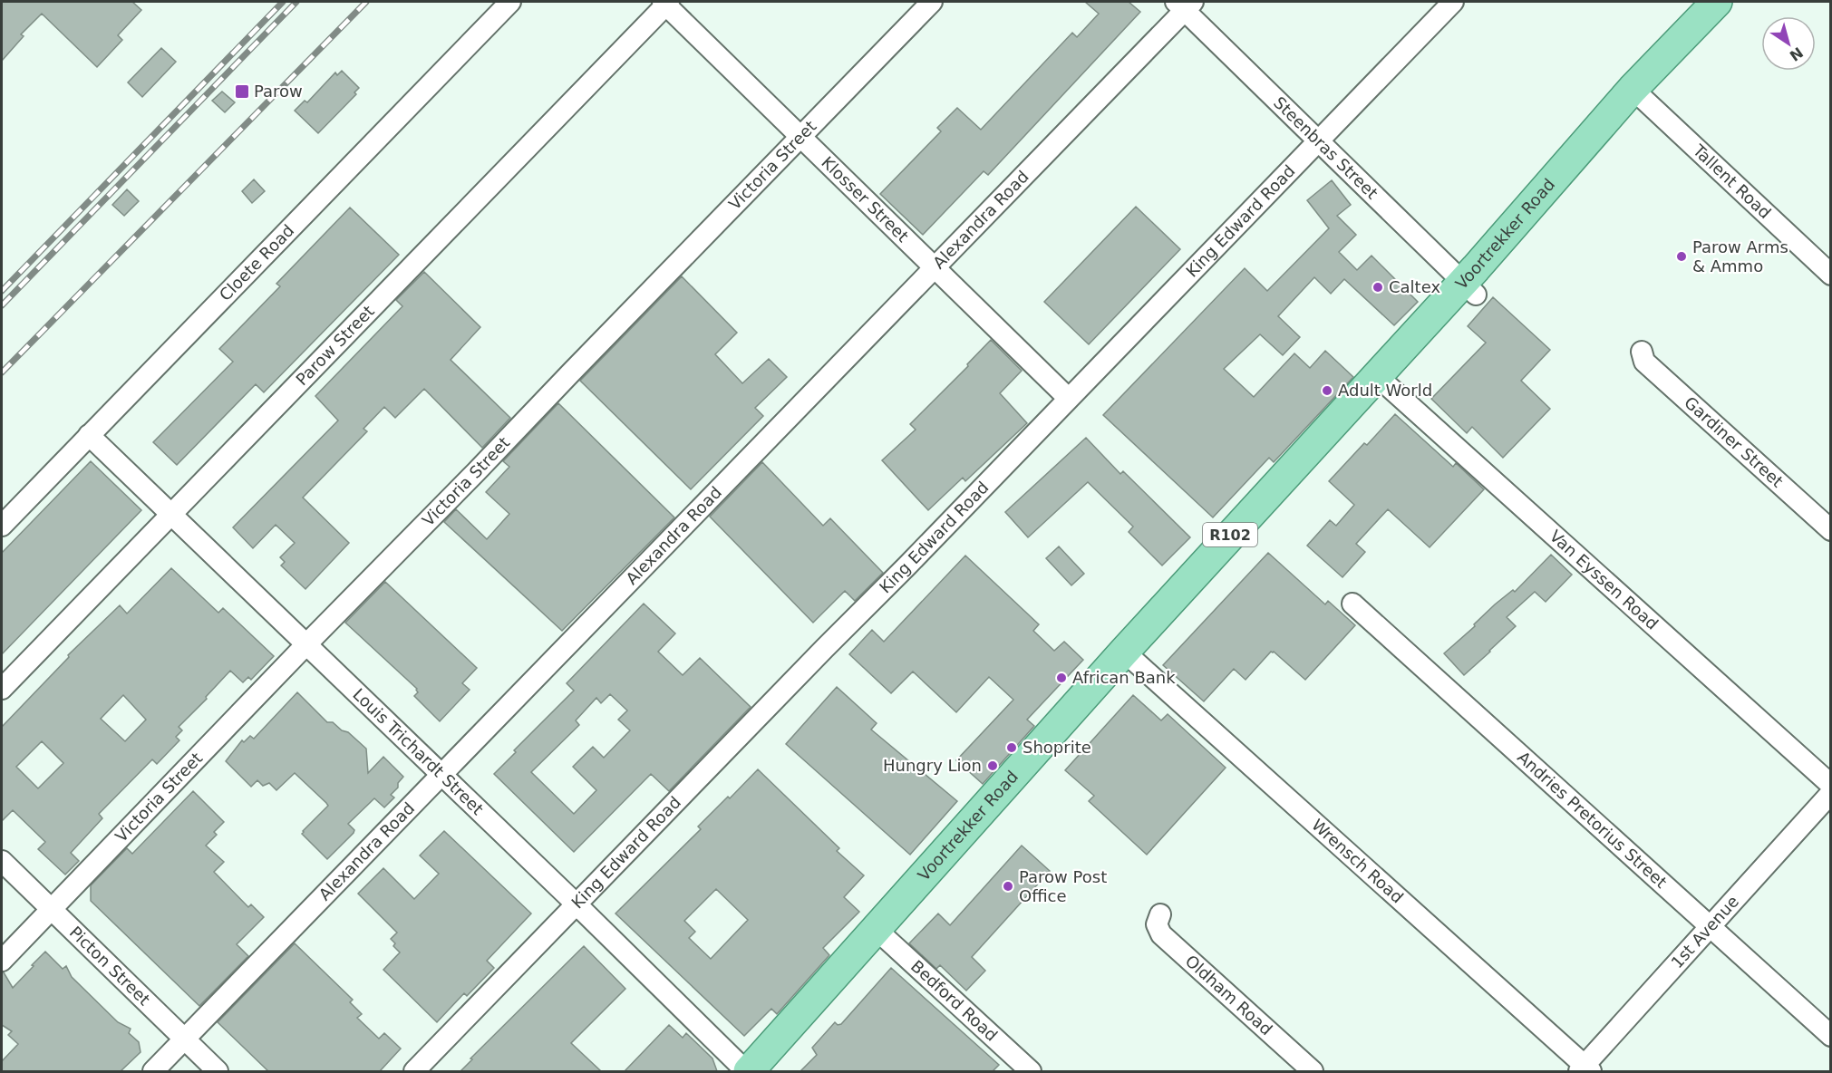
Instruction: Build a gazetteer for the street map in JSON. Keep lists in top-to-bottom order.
{
  "streets": {
    "main road": ["Voortrekker Road", "R102"],
    "street": [
      "Steenbras Street",
      "Victoria Street",
      "Tallent Road",
      "Klosser Street",
      "Alexandra Road",
      "King Edward Road",
      "Cloete Road",
      "Parow Street",
      "Gardiner Street",
      "Van Eyssen Road",
      "Louis Trichardt Street",
      "Andries Pretorius Street",
      "Wrensch Road",
      "1st Avenue",
      "Picton Street",
      "Oldham Road",
      "Bedford Road"
    ]
  },
  "crossings": [
    ["Steenbras Street", "Alexandra Road"],
    ["Steenbras Street", "King Edward Road"],
    ["Steenbras Street", "Voortrekker Road"],
    ["Victoria Street", "Klosser Street"],
    ["Victoria Street", "Louis Trichardt Street"],
    ["Victoria Street", "Picton Street"],
    ["Tallent Road", "Voortrekker Road"],
    ["Klosser Street", "Alexandra Road"],
    ["Klosser Street", "King Edward Road"],
    ["Klosser Street", "Parow Street"],
    ["Alexandra Road", "Louis Trichardt Street"],
    ["Alexandra Road", "Picton Street"],
    ["King Edward Road", "Louis Trichardt Street"],
    ["Voortrekker Road", "Van Eyssen Road"],
    ["Voortrekker Road", "Louis Trichardt Street"],
    ["Voortrekker Road", "Wrensch Road"],
    ["Voortrekker Road", "Bedford Road"],
    ["Cloete Road", "Louis Trichardt Street"],
    ["Parow Street", "Louis Trichardt Street"],
    ["Andries Pretorius Street", "1st Avenue"],
    ["Wrensch Road", "1st Avenue"]
  ],
  "places": {
    "transit": ["Parow"],
    "other": [
      "Parow Arms & Ammo",
      "Caltex",
      "Adult World",
      "African Bank",
      "Shoprite",
      "Hungry Lion",
      "Parow Post Office"
    ]
  },
  "north": "bottom right"
}
